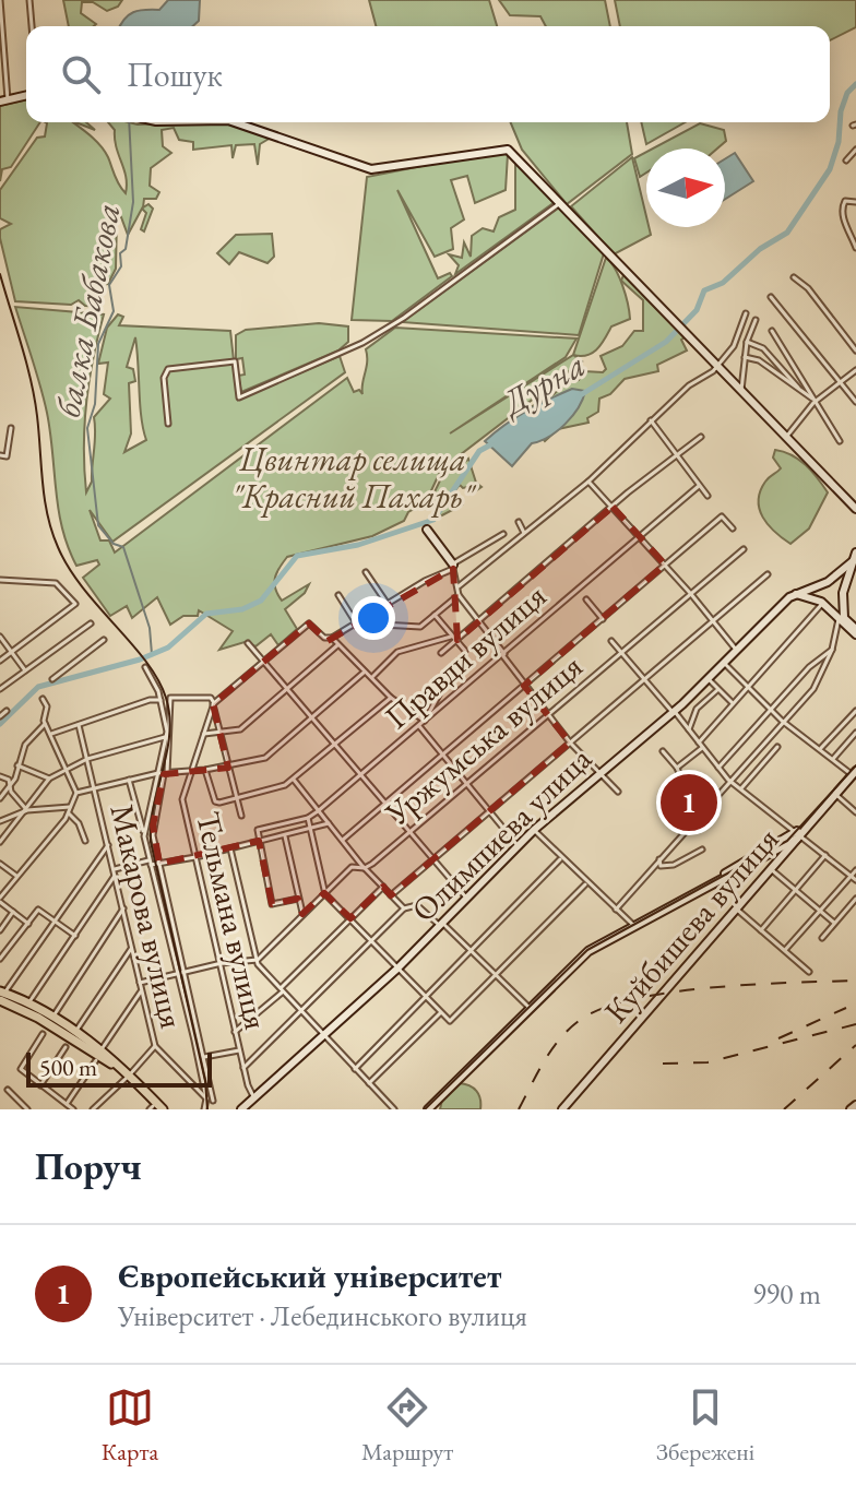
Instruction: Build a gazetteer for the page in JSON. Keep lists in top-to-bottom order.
{
  "streets": {
    "main road": ["Олимпиева улица", "Куйбишева вулиця"],
    "street": [
      "Правди вулиця",
      "Уржумська вулиця",
      "Макарова вулиця",
      "Тельмана вулиця"
    ]
  },
  "crossings": [
    ["Правди вулиця", "Макарова вулиця"],
    ["Правди вулиця", "Тельмана вулиця"],
    ["Олимпиева улица", "Тельмана вулиця"]
  ],
  "water": ["балка Бабакова", "Дурна"],
  "parks": ["Цвинтар селища \"Красний Пахарь\""],
  "scale_bar": "500 m",
  "north": "right",
  "page": {
    "search": "Пошук",
    "pins": "1",
    "scale": "500 m",
    "heading": "Поруч",
    "list": [
      {
        "mark": "1",
        "name": "Європейський університет",
        "note": "Університет · Лебединського вулиця",
        "value": "990 m"
      }
    ],
    "nav": ["Карта", "Маршрут", "Збережені"]
  }
}
